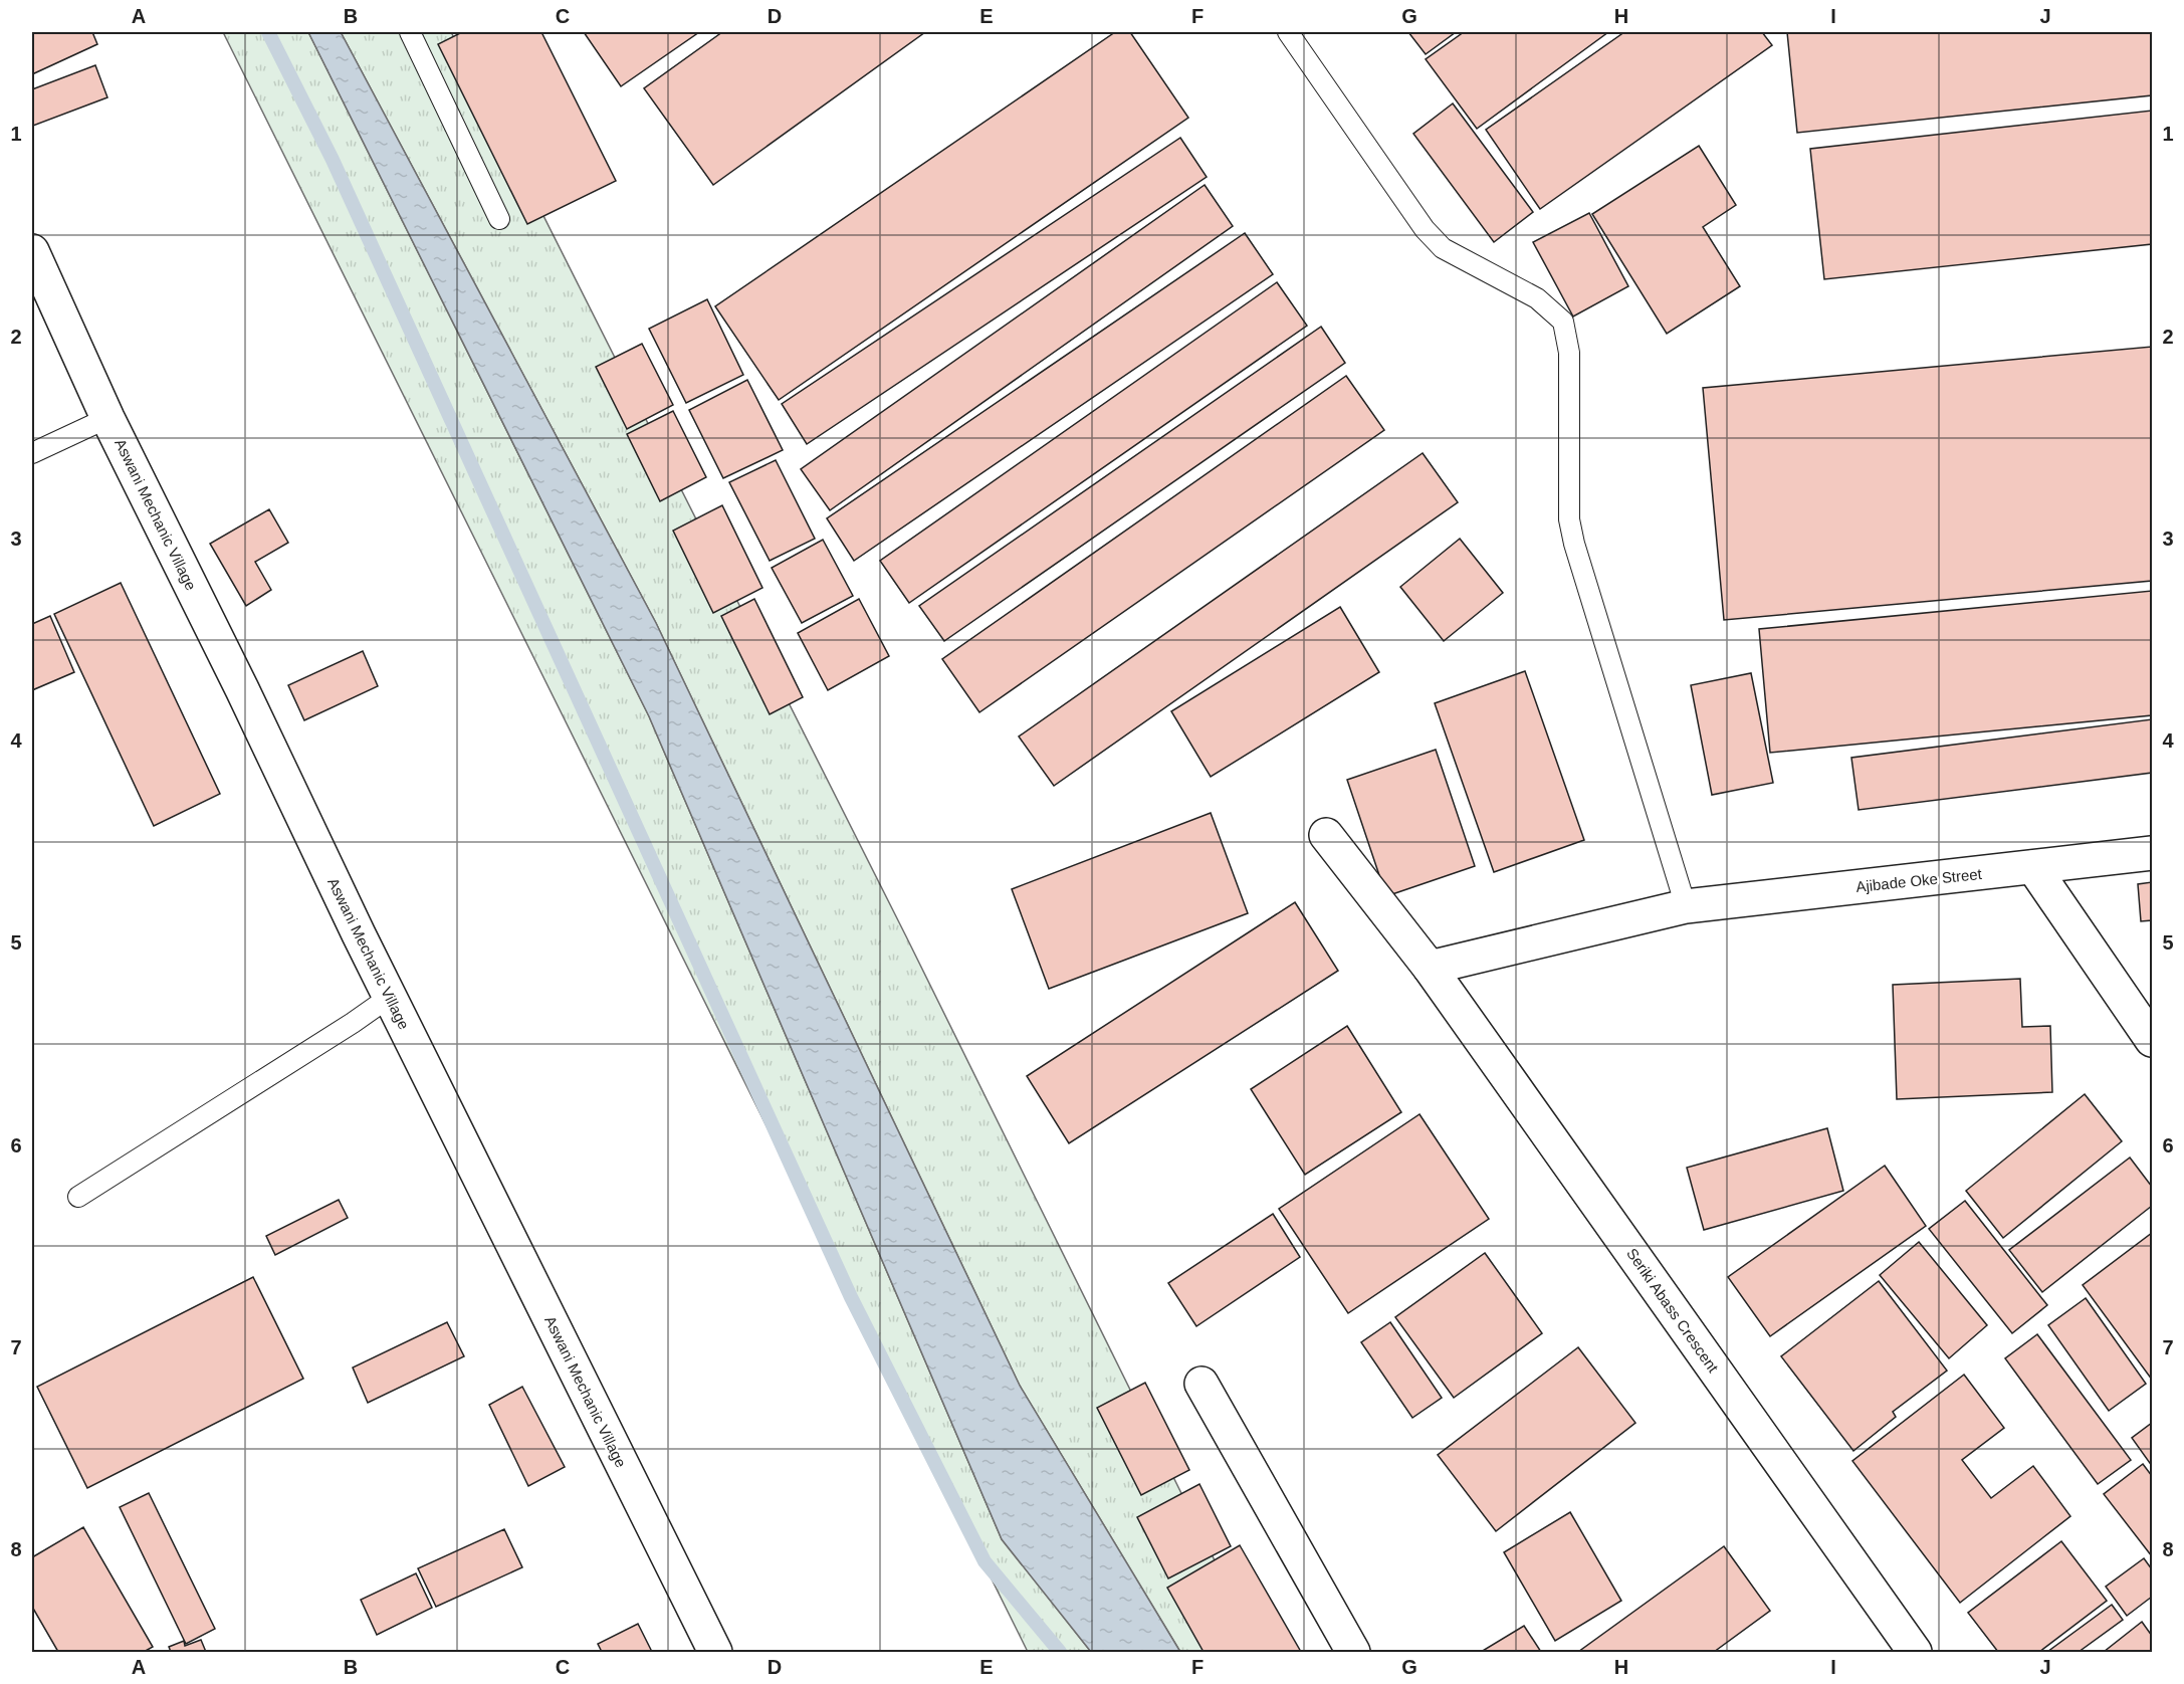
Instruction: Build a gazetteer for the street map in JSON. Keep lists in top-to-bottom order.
{
  "streets": {
    "street": ["Aswani Mechanic Village", "Ajibade Oke Street", "Seriki Abass Crescent"]
  },
  "crossings": [
    ["Ajibade Oke Street", "Seriki Abass Crescent"]
  ],
  "grid": {
    "columns": [
      "A",
      "B",
      "C",
      "D",
      "E",
      "F",
      "G",
      "H",
      "I",
      "J"
    ],
    "rows": [
      "1",
      "2",
      "3",
      "4",
      "5",
      "6",
      "7",
      "8"
    ]
  }
}
